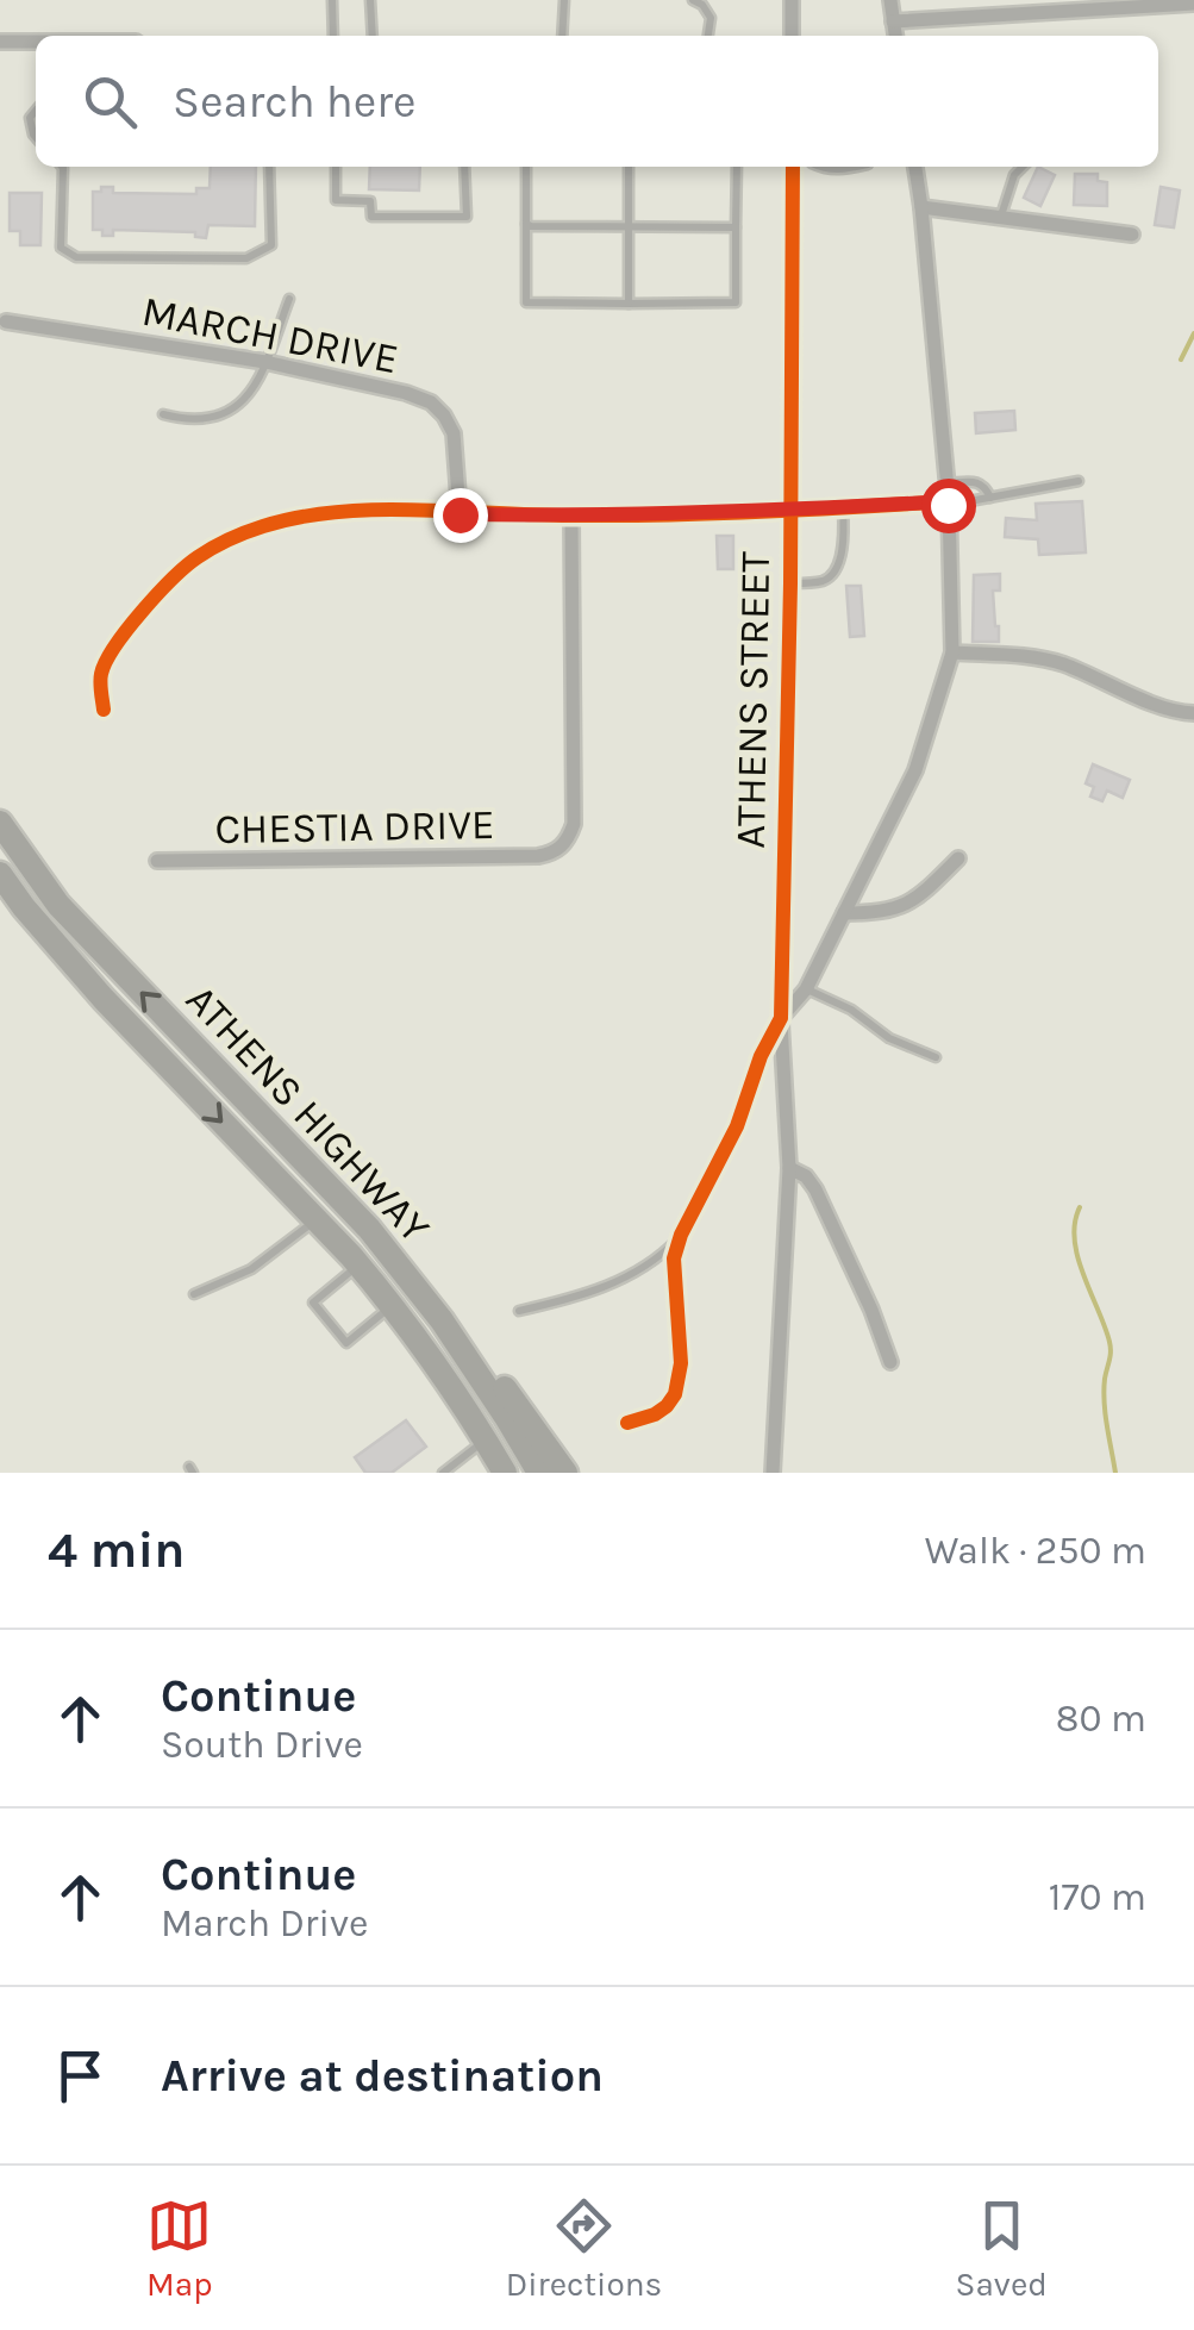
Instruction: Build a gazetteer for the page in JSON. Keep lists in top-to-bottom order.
{
  "streets": {
    "highway": ["ATHENS HIGHWAY"],
    "street": ["MARCH DRIVE", "ATHENS STREET", "CHESTIA DRIVE"]
  },
  "page": {
    "search": "Search here",
    "heading": ["4 min", "Walk · 250 m"],
    "list": [
      ["Continue", "South Drive", "80 m"],
      ["Continue", "March Drive", "170 m"],
      "Arrive at destination"
    ],
    "nav": ["Map", "Directions", "Saved"]
  }
}
